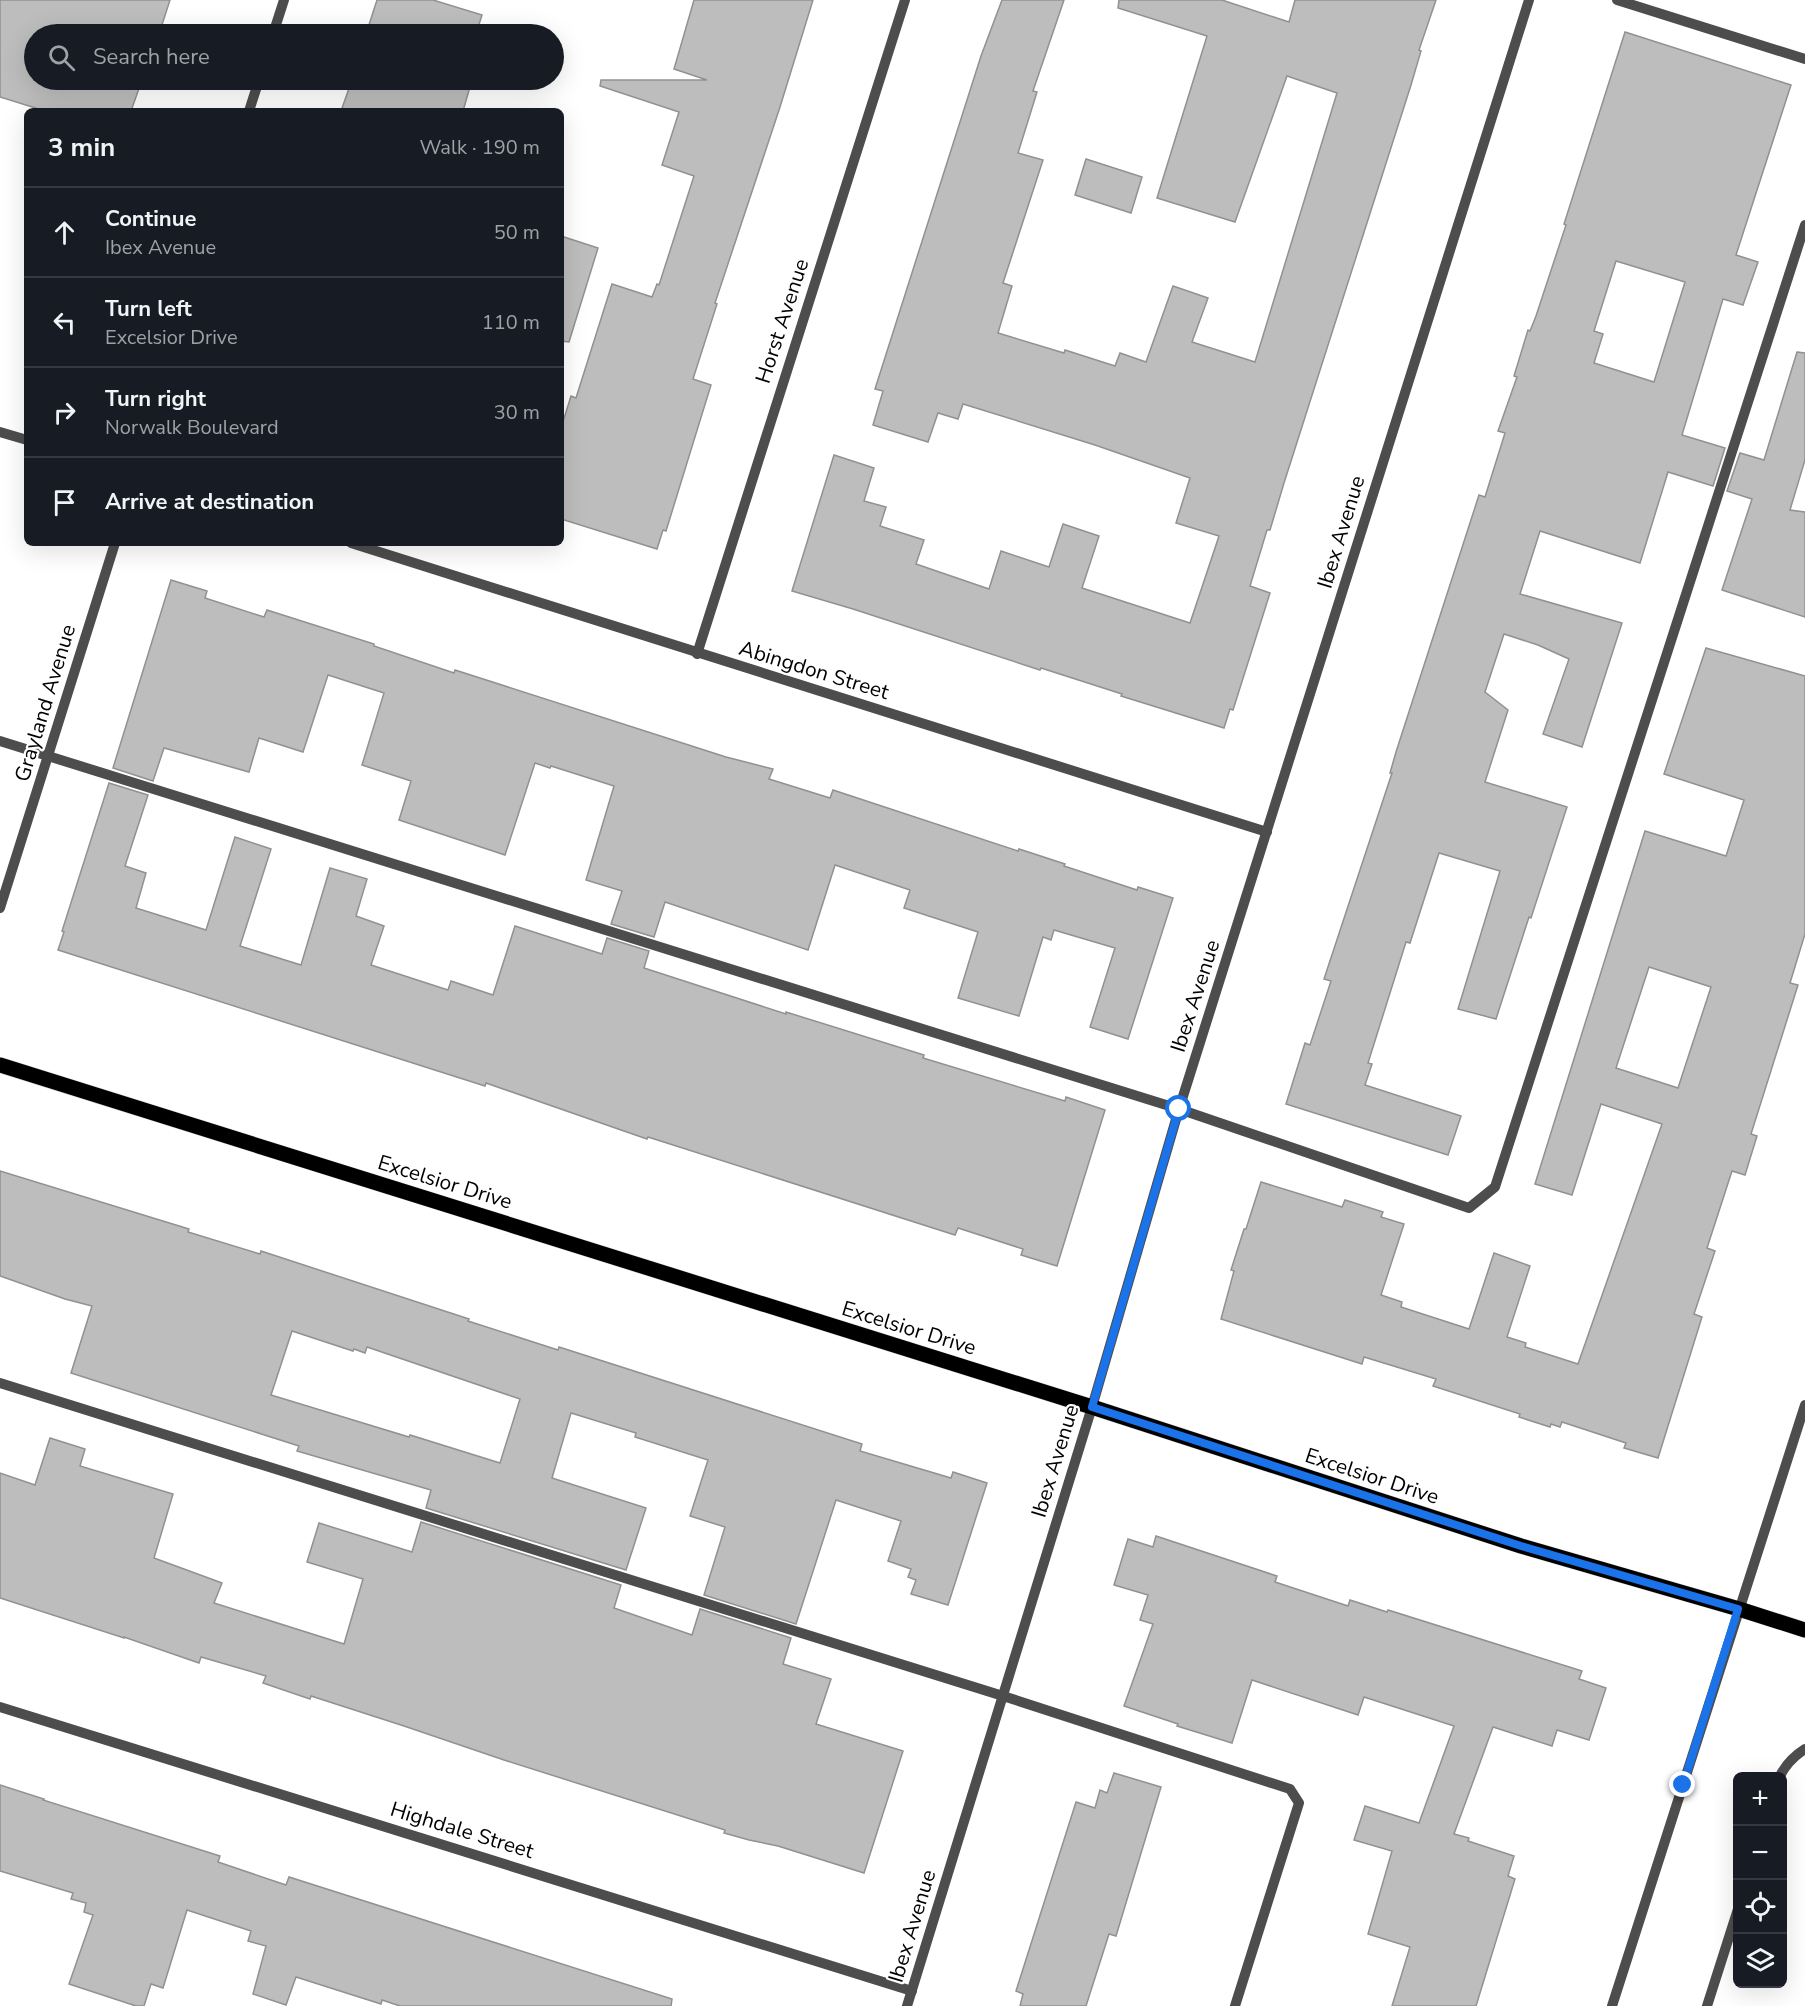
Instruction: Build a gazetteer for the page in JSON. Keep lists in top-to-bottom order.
{
  "streets": {
    "main road": ["Excelsior Drive"],
    "street": [
      "Horst Avenue",
      "Ibex Avenue",
      "Abingdon Street",
      "Grayland Avenue",
      "Highdale Street"
    ]
  },
  "crossings": [
    ["Horst Avenue", "Abingdon Street"],
    ["Ibex Avenue", "Abingdon Street"],
    ["Ibex Avenue", "Excelsior Drive"],
    ["Ibex Avenue", "Highdale Street"]
  ],
  "page": {
    "search": "Search here",
    "heading": ["3 min", "Walk · 190 m"],
    "list": [
      ["Continue", "Ibex Avenue", "50 m"],
      ["Turn left", "Excelsior Drive", "110 m"],
      ["Turn right", "Norwalk Boulevard", "30 m"],
      "Arrive at destination"
    ],
    "map_buttons": ["+", "−"]
  }
}
